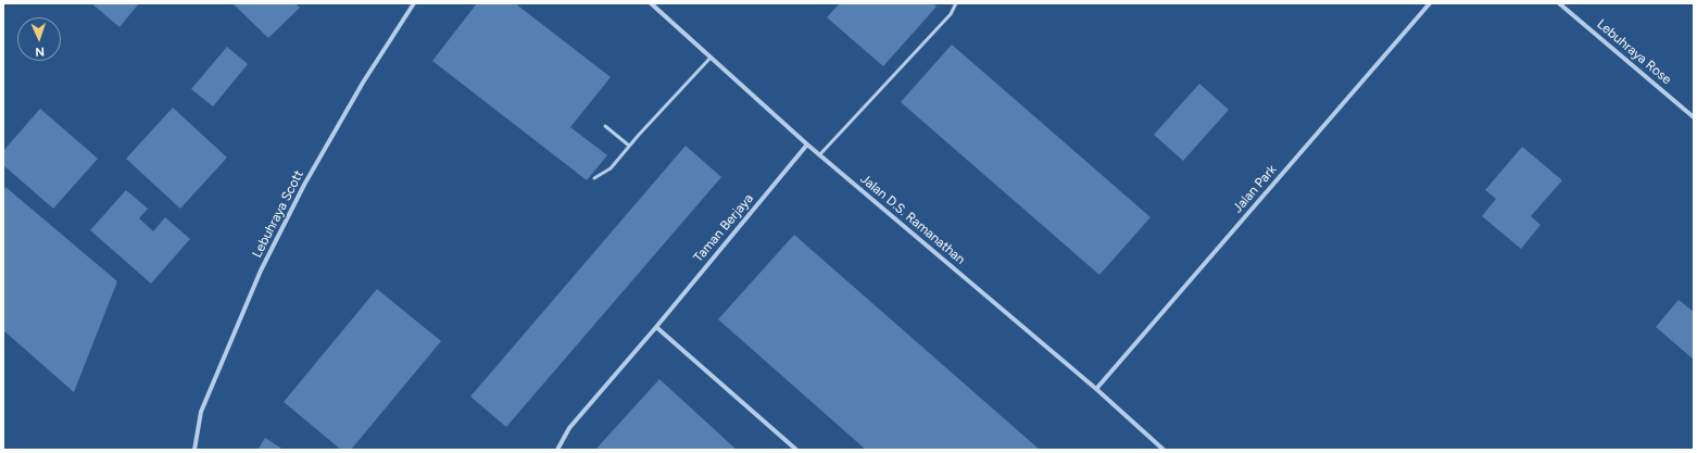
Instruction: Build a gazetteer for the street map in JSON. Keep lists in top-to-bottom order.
{
  "streets": {
    "street": [
      "Lebuhraya Rose",
      "Jalan Park",
      "Lebuhraya Scott",
      "Jalan D.S. Ramanathan",
      "Taman Berjaya"
    ]
  },
  "crossings": [
    ["Jalan Park", "Jalan D.S. Ramanathan"],
    ["Jalan D.S. Ramanathan", "Taman Berjaya"]
  ],
  "north": "bottom"
}
